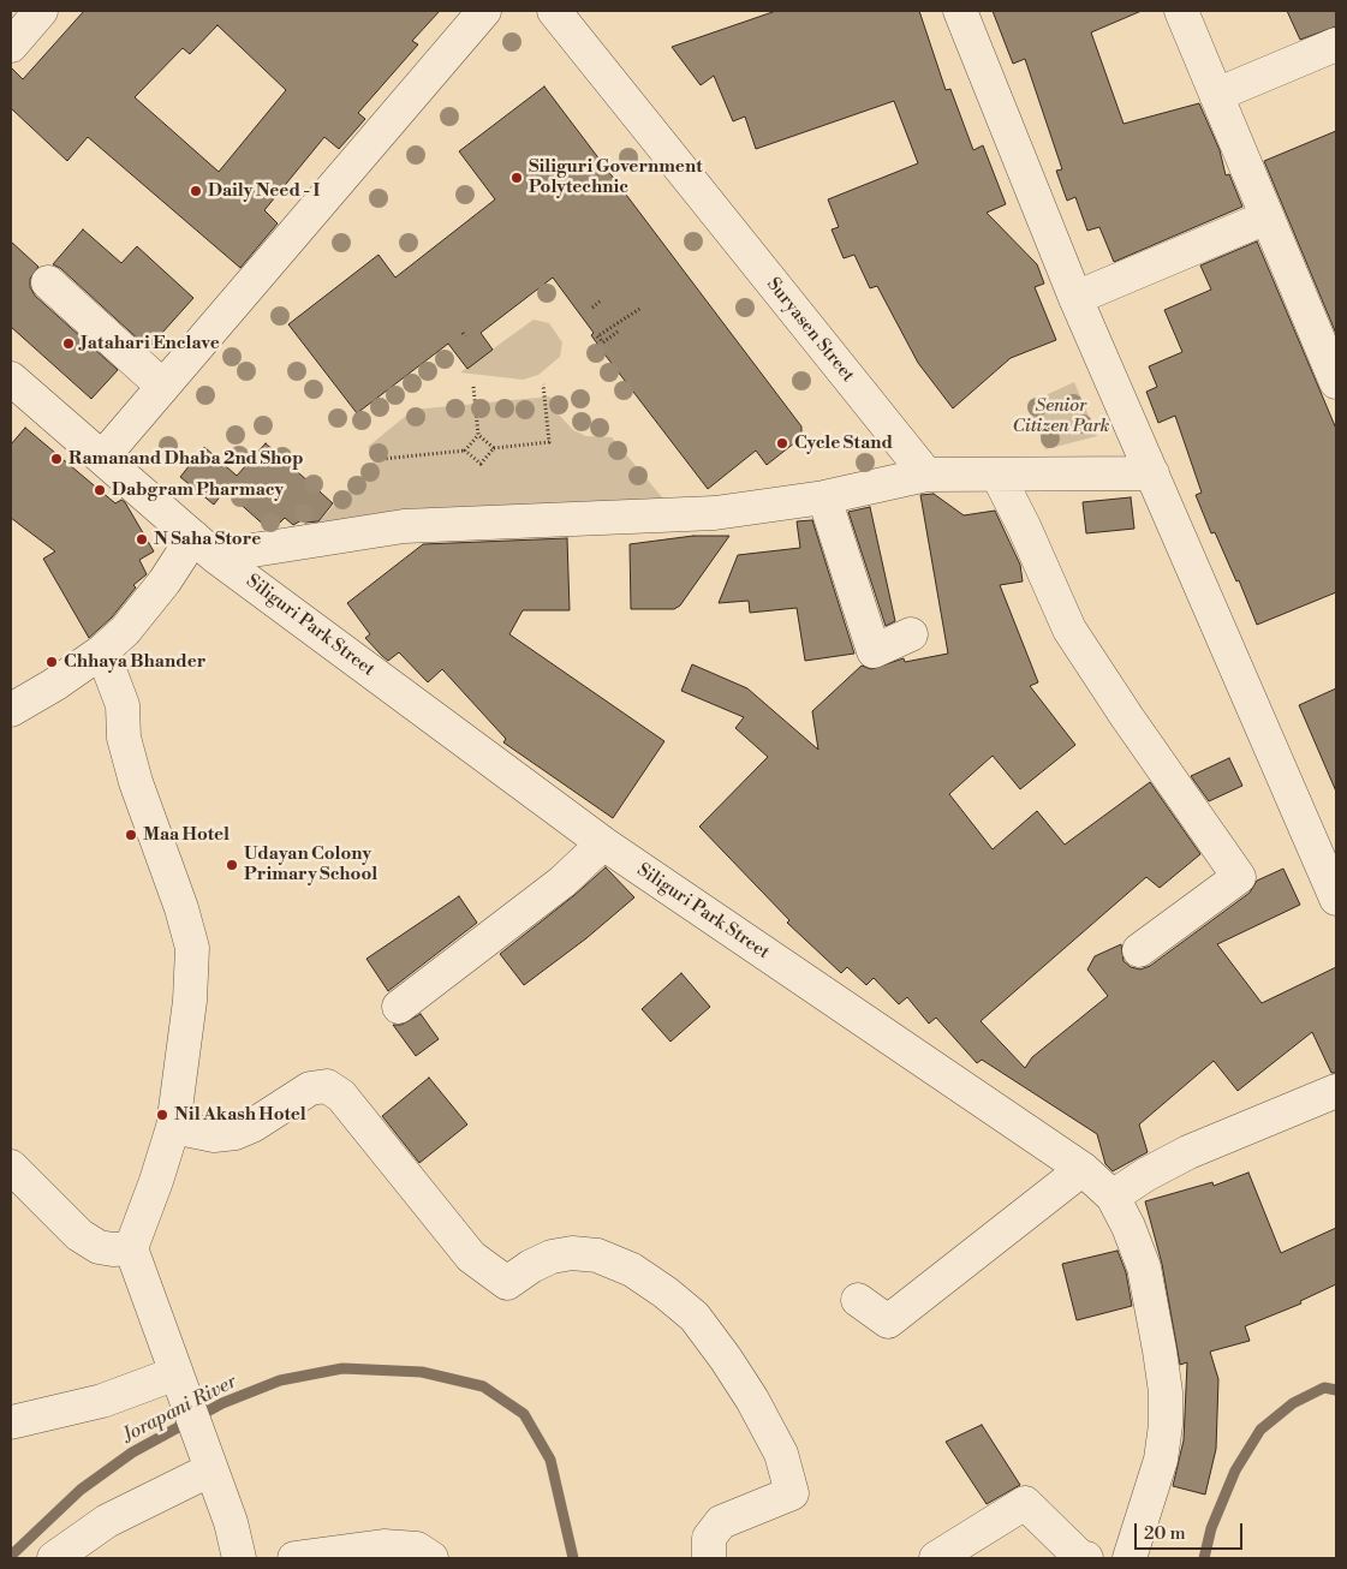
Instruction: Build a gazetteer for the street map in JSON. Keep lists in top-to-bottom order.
{
  "streets": {
    "street": ["Suryasen Street", "Siliguri Park Street"]
  },
  "water": ["Jorapani River"],
  "parks": ["Senior Citizen Park"],
  "places": [
    "Siliguri Government Polytechnic",
    "Daily Need - I",
    "Jatahari Enclave",
    "Cycle Stand",
    "Ramanand Dhaba 2nd Shop",
    "Dabgram Pharmacy",
    "N Saha Store",
    "Chhaya Bhander",
    "Maa Hotel",
    "Udayan Colony Primary School",
    "Nil Akash Hotel"
  ],
  "scale_bar": "20 m"
}
